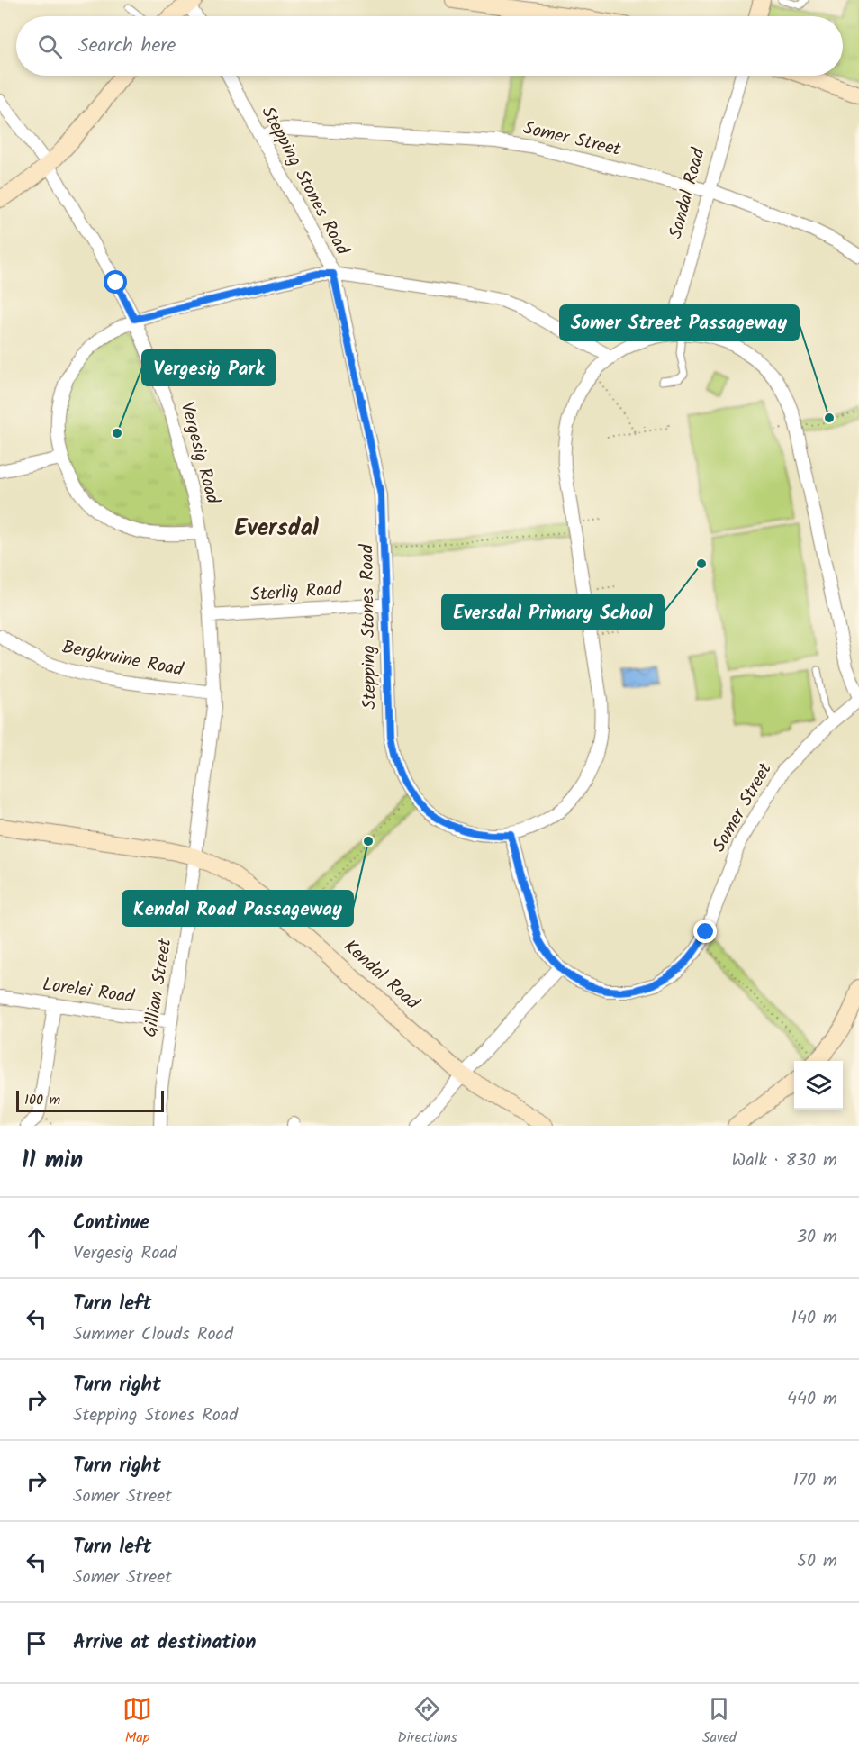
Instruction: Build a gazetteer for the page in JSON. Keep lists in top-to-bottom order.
{
  "streets": {
    "street": [
      "Somer Street",
      "Stepping Stones Road",
      "Sondal Road",
      "Vergesig Road",
      "Sterlig Road",
      "Bergkruine Road",
      "Kendal Road",
      "Gillian Street",
      "Lorelei Road"
    ]
  },
  "crossings": [
    ["Somer Street", "Stepping Stones Road"],
    ["Somer Street", "Sondal Road"],
    ["Stepping Stones Road", "Sondal Road"],
    ["Stepping Stones Road", "Sterlig Road"],
    ["Vergesig Road", "Sterlig Road"],
    ["Vergesig Road", "Bergkruine Road"],
    ["Vergesig Road", "Kendal Road"],
    ["Vergesig Road", "Gillian Street"],
    ["Kendal Road", "Gillian Street"],
    ["Gillian Street", "Lorelei Road"]
  ],
  "districts": ["Eversdal"],
  "places": [
    "Somer Street Passageway",
    "Vergesig Park",
    "Eversdal Primary School",
    "Kendal Road Passageway"
  ],
  "scale_bar": "100 m",
  "page": {
    "search": "Search here",
    "scale": "100 m",
    "heading": ["11 min", "Walk · 830 m"],
    "list": [
      ["Continue", "Vergesig Road", "30 m"],
      ["Turn left", "Summer Clouds Road", "140 m"],
      ["Turn right", "Stepping Stones Road", "440 m"],
      ["Turn right", "Somer Street", "170 m"],
      ["Turn left", "Somer Street", "50 m"],
      "Arrive at destination"
    ],
    "nav": ["Map", "Directions", "Saved"]
  }
}
